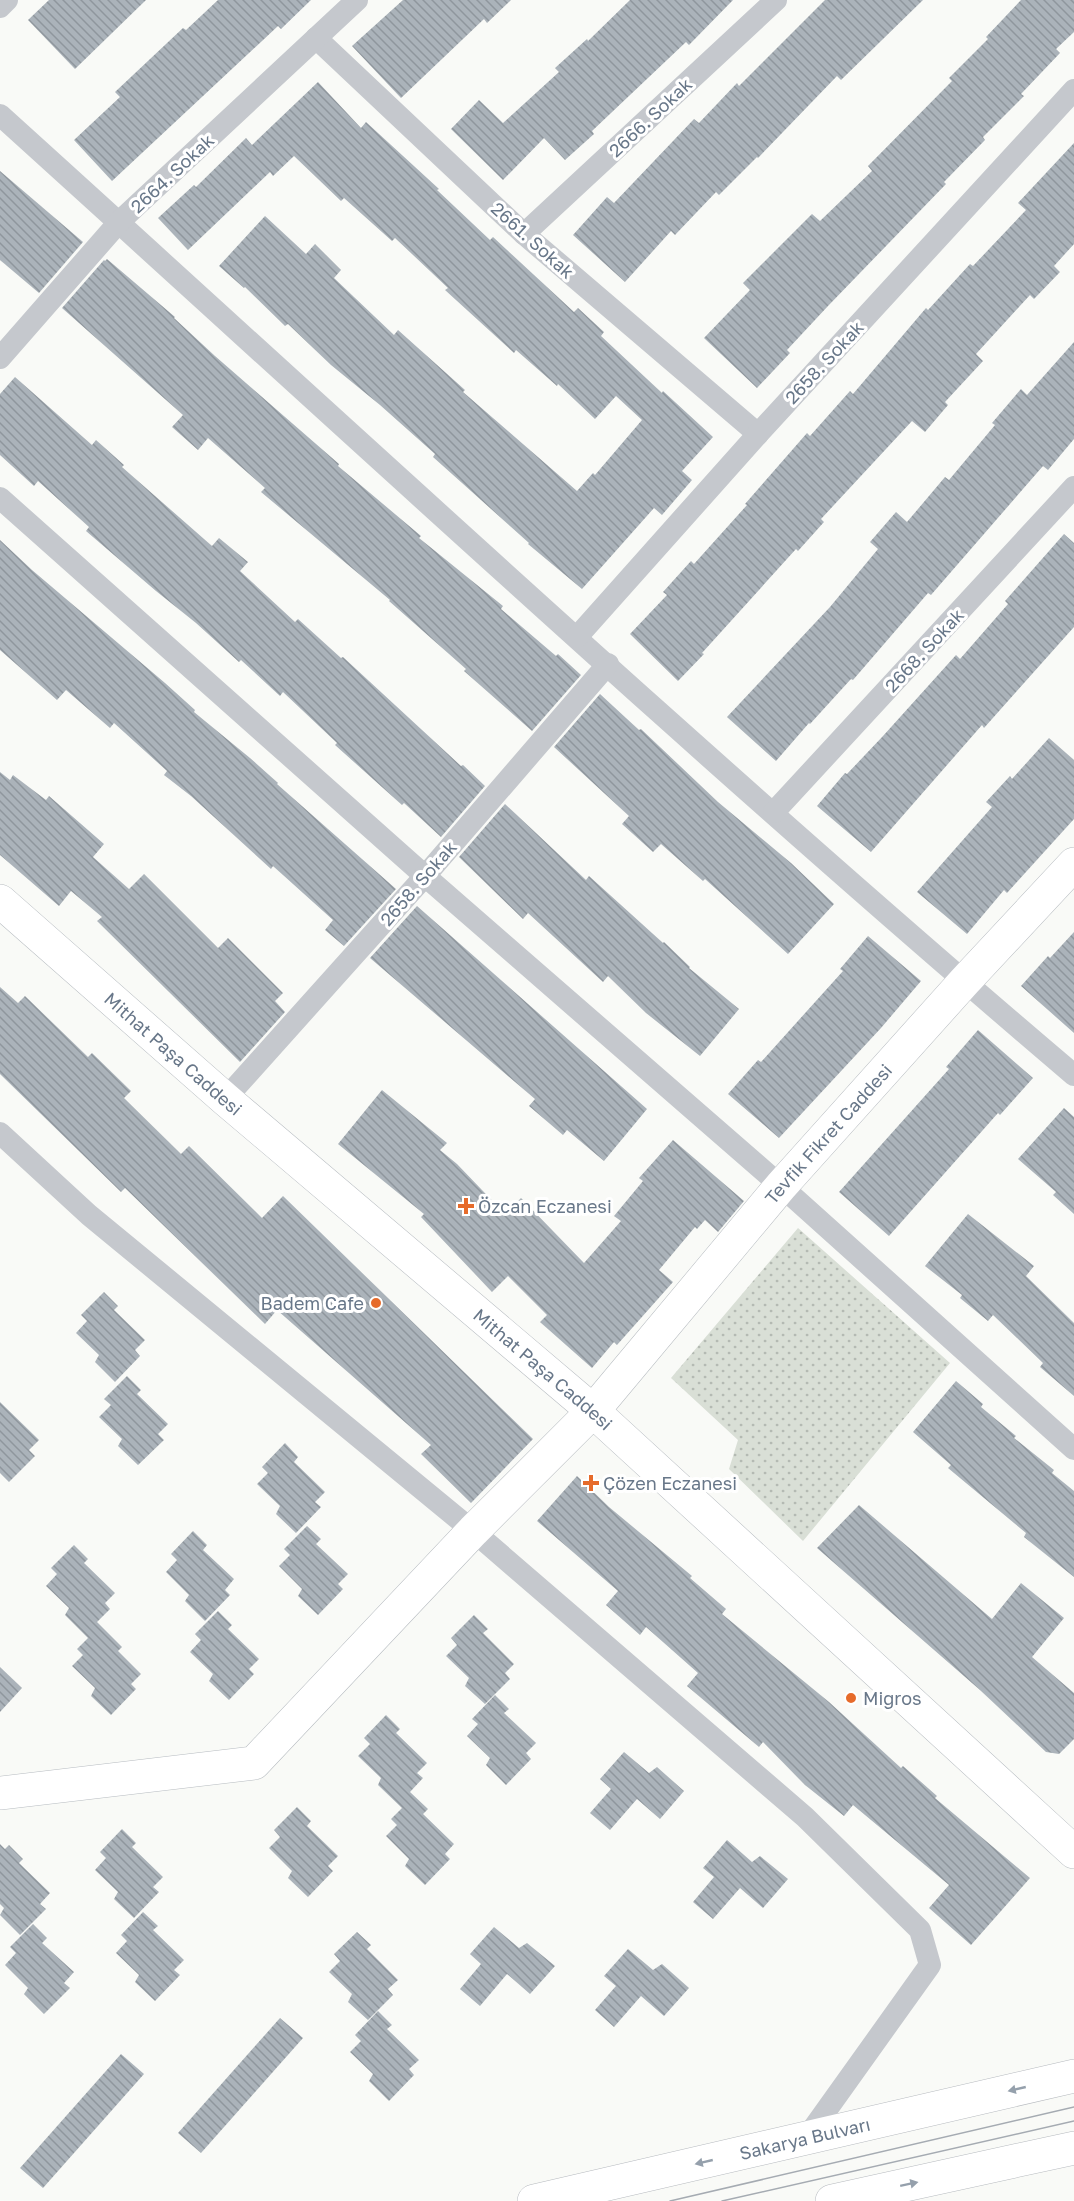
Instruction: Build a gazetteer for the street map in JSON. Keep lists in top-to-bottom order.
{
  "streets": {
    "street": [
      "2666. Sokak",
      "2664. Sokak",
      "2661. Sokak",
      "2658. Sokak",
      "2668. Sokak",
      "Mithat Paşa Caddesi",
      "Tevfik Fikret Caddesi",
      "Sakarya Bulvarı"
    ]
  },
  "crossings": [
    ["2666. Sokak", "2661. Sokak"],
    ["2664. Sokak", "2661. Sokak"],
    ["2661. Sokak", "2658. Sokak"],
    ["2658. Sokak", "Mithat Paşa Caddesi"],
    ["Mithat Paşa Caddesi", "Tevfik Fikret Caddesi"]
  ],
  "places": {
    "health": ["Özcan Eczanesi", "Çözen Eczanesi"],
    "other": ["Badem Cafe", "Migros"]
  }
}
